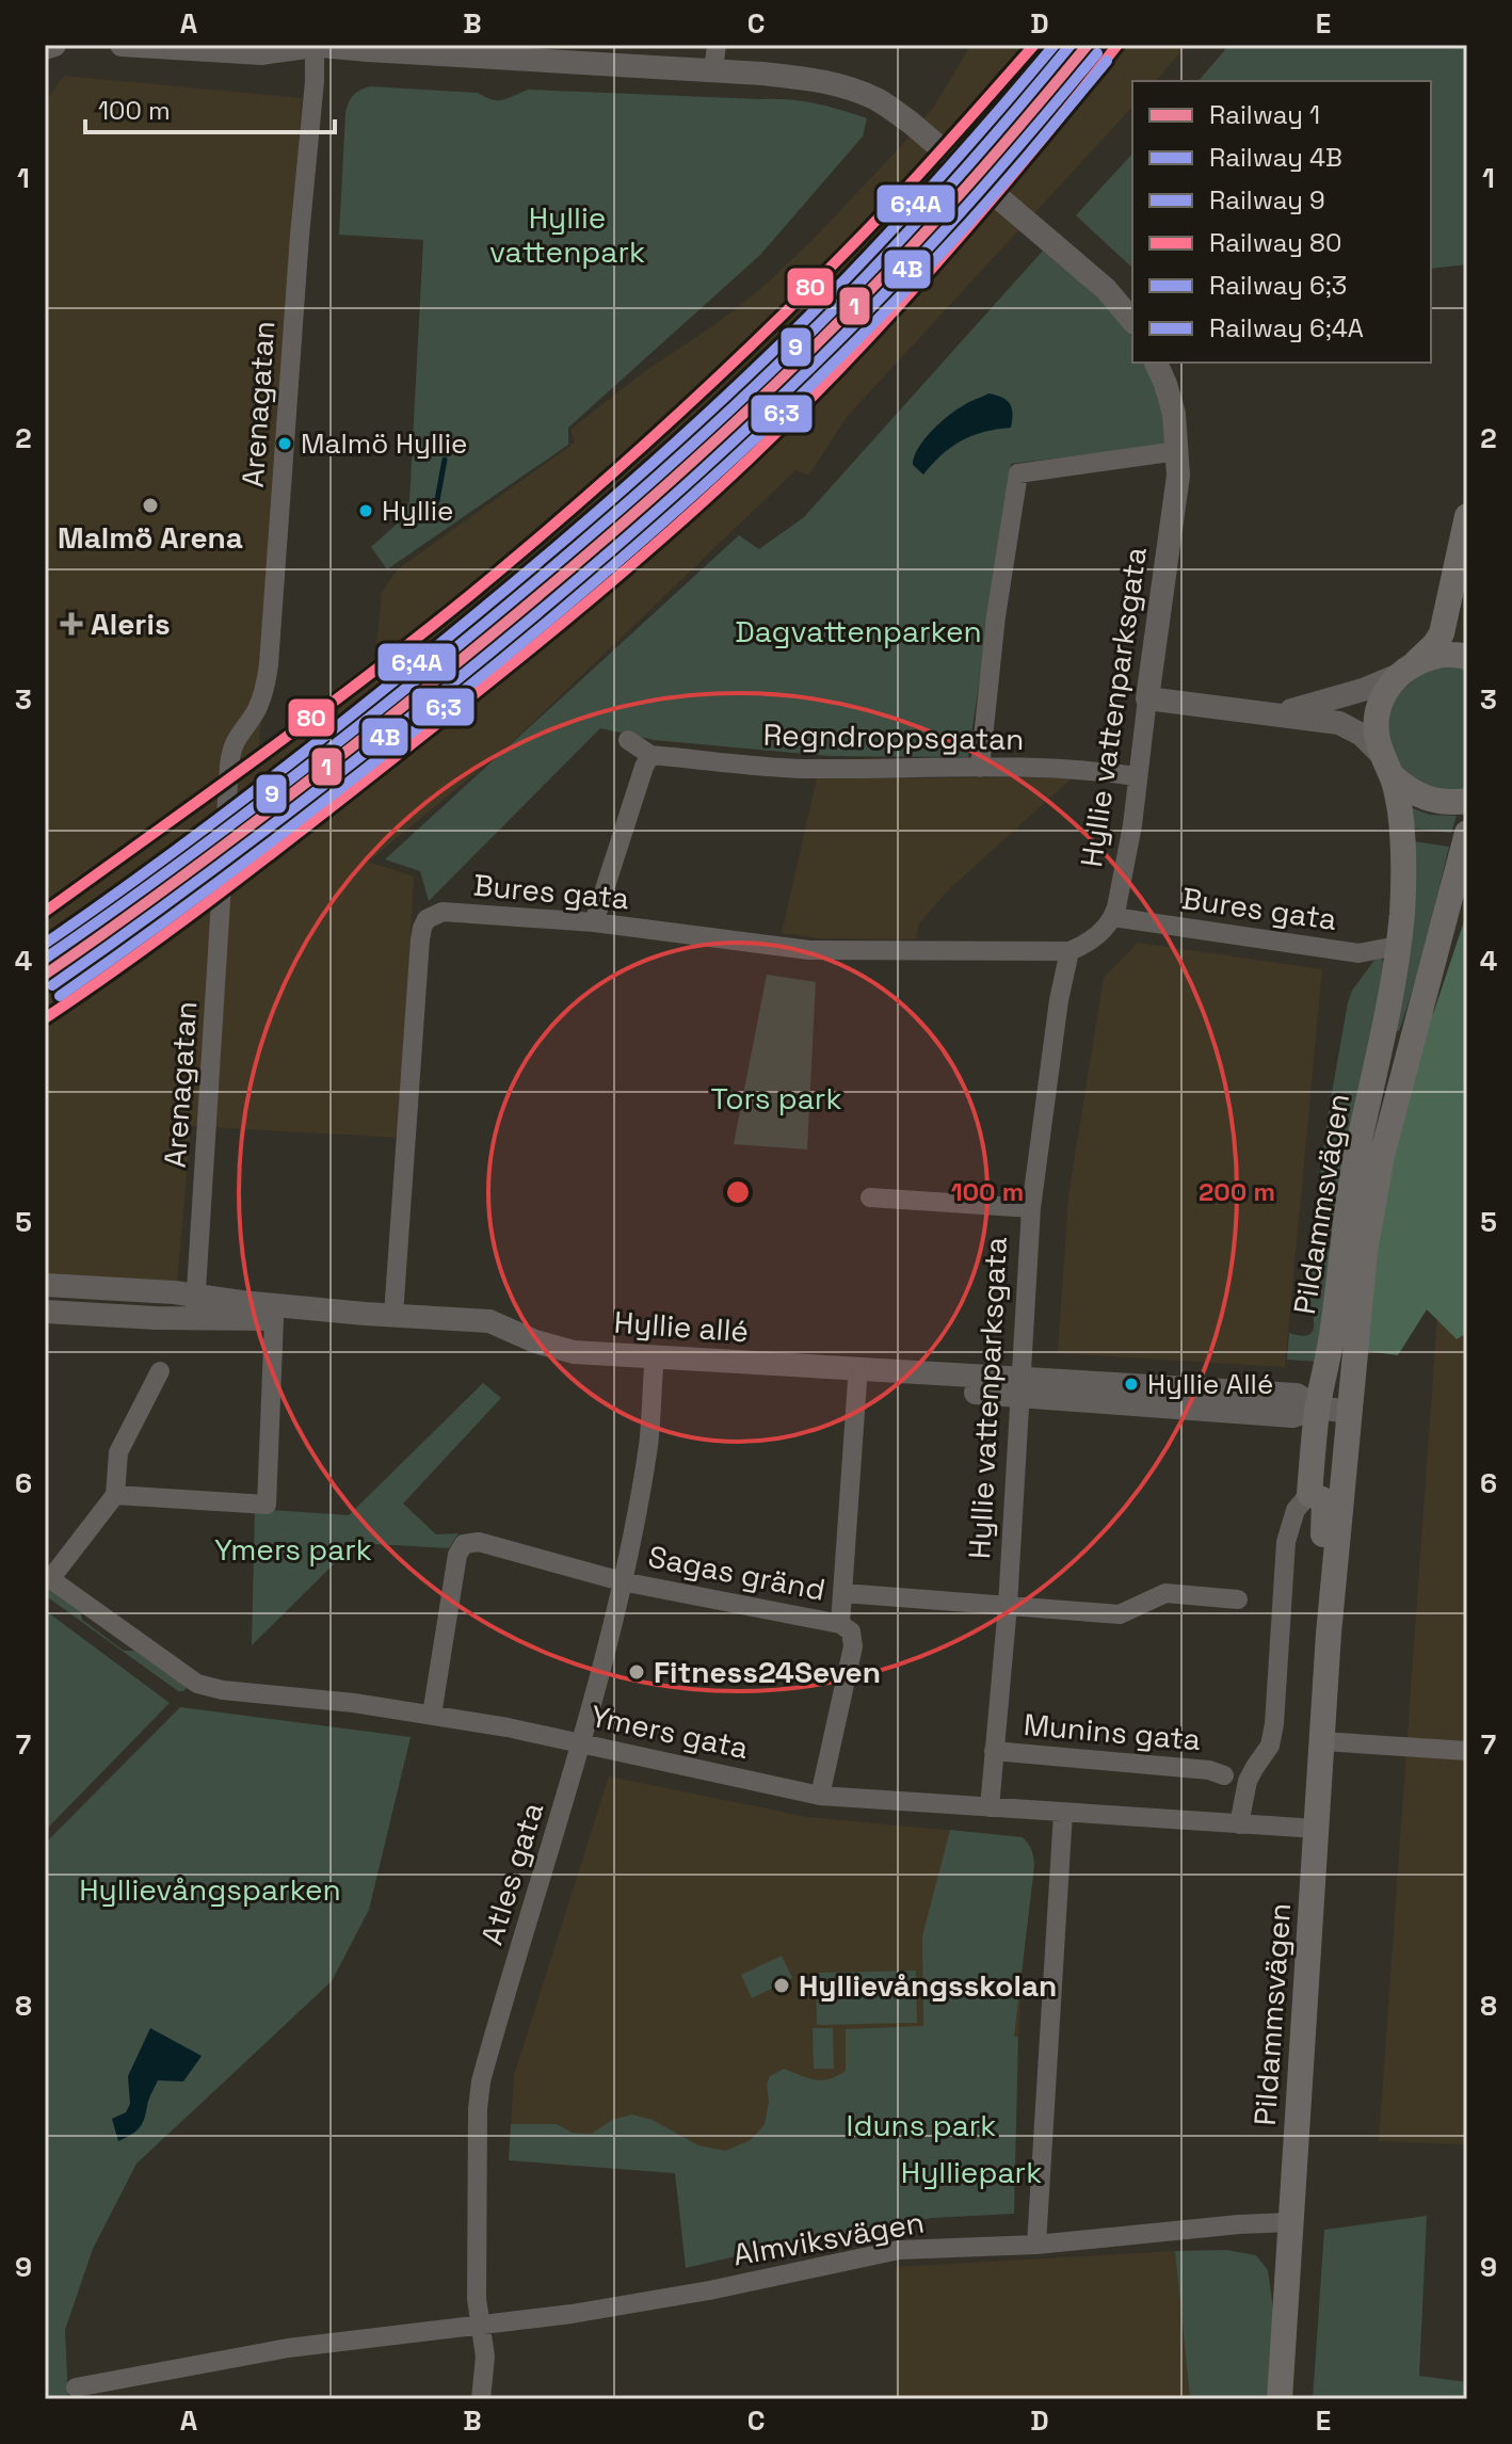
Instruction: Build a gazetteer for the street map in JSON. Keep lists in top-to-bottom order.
{
  "streets": {
    "main road": ["Pildammsvägen"],
    "street": [
      "Arenagatan",
      "Hyllie vattenparksgata",
      "Regndroppsgatan",
      "Bures gata",
      "Hyllie allé",
      "Sagas gränd",
      "Ymers gata",
      "Munins gata",
      "Atles gata",
      "Almviksvägen"
    ]
  },
  "crossings": [
    ["Arenagatan", "Hyllie allé"],
    ["Hyllie vattenparksgata", "Regndroppsgatan"],
    ["Hyllie vattenparksgata", "Bures gata"],
    ["Hyllie vattenparksgata", "Hyllie allé"],
    ["Hyllie vattenparksgata", "Sagas gränd"],
    ["Hyllie vattenparksgata", "Ymers gata"],
    ["Hyllie vattenparksgata", "Munins gata"],
    ["Bures gata", "Pildammsvägen"],
    ["Bures gata", "Hyllie allé"],
    ["Pildammsvägen", "Hyllie allé"],
    ["Pildammsvägen", "Ymers gata"],
    ["Pildammsvägen", "Almviksvägen"],
    ["Hyllie allé", "Sagas gränd"],
    ["Hyllie allé", "Atles gata"],
    ["Sagas gränd", "Ymers gata"],
    ["Sagas gränd", "Atles gata"],
    ["Ymers gata", "Atles gata"],
    ["Atles gata", "Almviksvägen"]
  ],
  "parks": [
    "Hyllie vattenpark",
    "Dagvattenparken",
    "Tors park",
    "Ymers park",
    "Hyllievångsparken",
    "Iduns park",
    "Hylliepark"
  ],
  "places": {
    "other": [
      "Malmö Hyllie",
      "Malmö Arena",
      "Hyllie",
      "Hyllie Allé",
      "Fitness24Seven",
      "Hyllievångsskolan"
    ],
    "health": ["Aleris"]
  },
  "lines": [
    "rail line 1",
    "rail line 9",
    "rail line 80",
    "rail line 6;4A",
    "rail line 4B",
    "rail line 6;3"
  ],
  "legend": [
    "Railway 1",
    "Railway 4B",
    "Railway 9",
    "Railway 80",
    "Railway 6;3",
    "Railway 6;4A"
  ],
  "scale_bar": "100 m",
  "grid": {
    "columns": [
      "A",
      "B",
      "C",
      "D",
      "E"
    ],
    "rows": [
      "1",
      "2",
      "3",
      "4",
      "5",
      "6",
      "7",
      "8",
      "9"
    ]
  },
  "rings": ["100 m", "200 m"]
}
